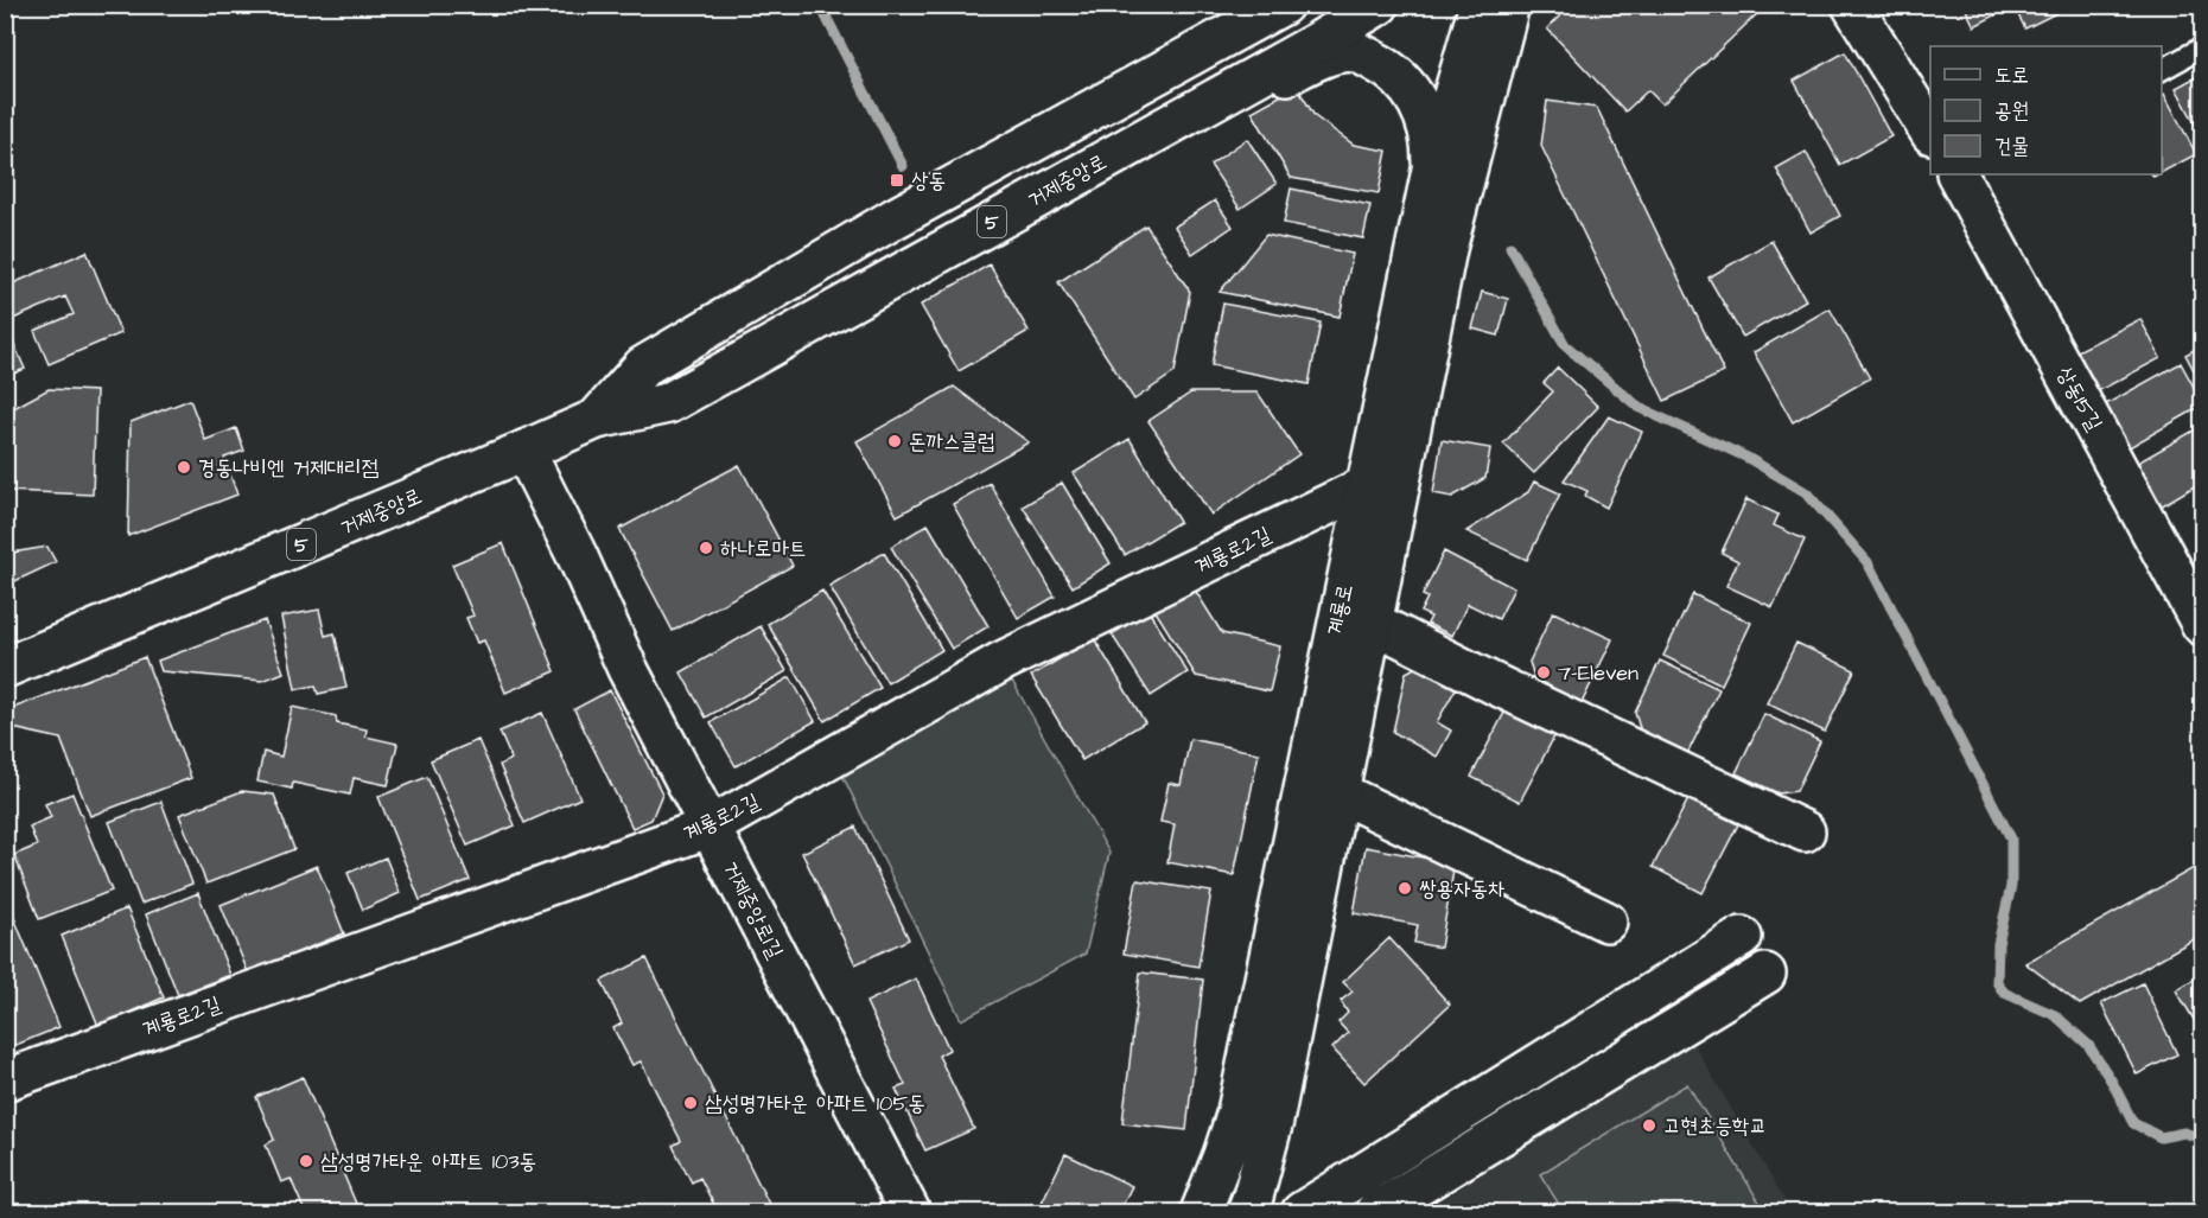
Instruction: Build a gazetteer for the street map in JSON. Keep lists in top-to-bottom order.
{
  "streets": {
    "street": [
      "거제중앙로",
      "5",
      "상동15길",
      "계룡로2길",
      "계룡로",
      "거제중앙로1길"
    ]
  },
  "crossings": [
    ["거제중앙로", "거제중앙로1길"],
    ["계룡로2길", "계룡로"],
    ["계룡로2길", "거제중앙로1길"]
  ],
  "places": {
    "transit": ["상동"],
    "other": [
      "돈까스클럽",
      "경동나비엔 거제대리점",
      "하나로마트",
      "7-Eleven",
      "쌍용자동차",
      "삼성명가타운 아파트 105동",
      "고현초등학교",
      "삼성명가타운 아파트 103동"
    ]
  },
  "legend": ["도로", "공원", "건물"]
}
